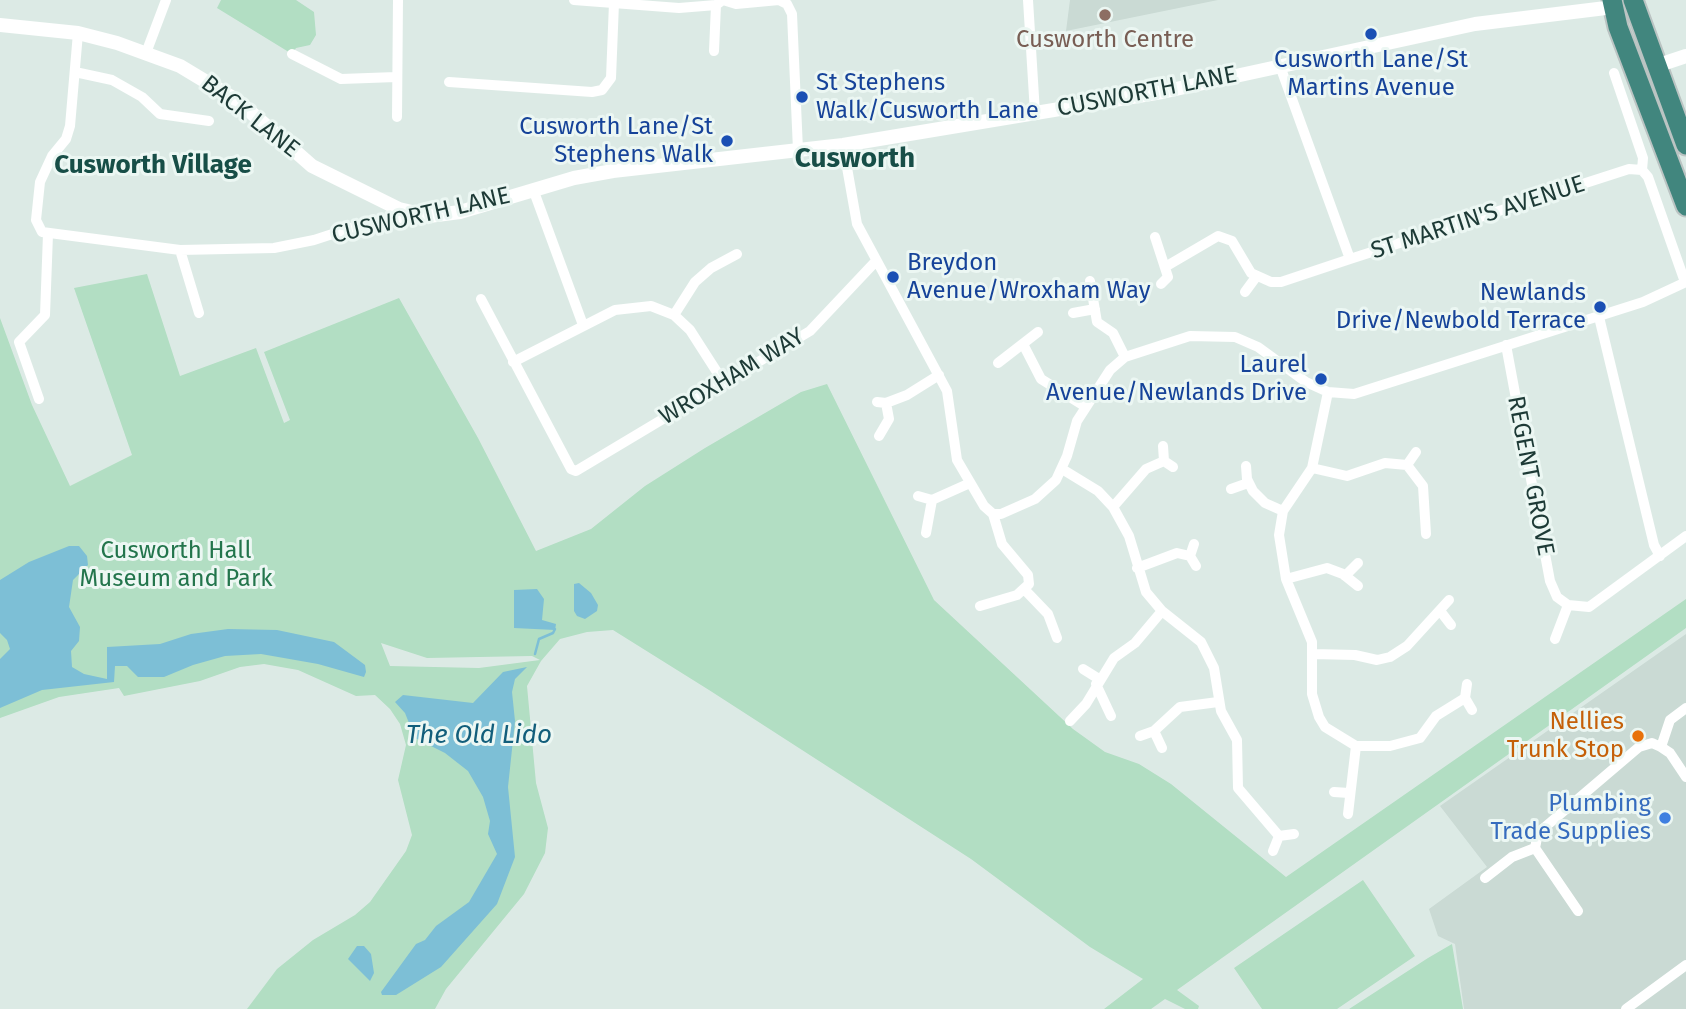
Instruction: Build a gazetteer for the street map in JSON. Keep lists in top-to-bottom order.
{
  "streets": {
    "street": [
      "CUSWORTH LANE",
      "BACK LANE",
      "ST MARTIN'S AVENUE",
      "WROXHAM WAY",
      "REGENT GROVE"
    ]
  },
  "crossings": [
    ["CUSWORTH LANE", "BACK LANE"],
    ["CUSWORTH LANE", "ST MARTIN'S AVENUE"]
  ],
  "districts": ["Cusworth", "Cusworth Village"],
  "water": ["The Old Lido"],
  "parks": ["Cusworth Hall Museum and Park"],
  "places": [
    "Cusworth Centre",
    "Cusworth Lane/St Martins Avenue",
    "St Stephens Walk/Cusworth Lane",
    "Cusworth Lane/St Stephens Walk",
    "Breydon Avenue/Wroxham Way",
    "Newlands Drive/Newbold Terrace",
    "Laurel Avenue/Newlands Drive",
    "Nellies Trunk Stop",
    "Plumbing Trade Supplies"
  ]
}
